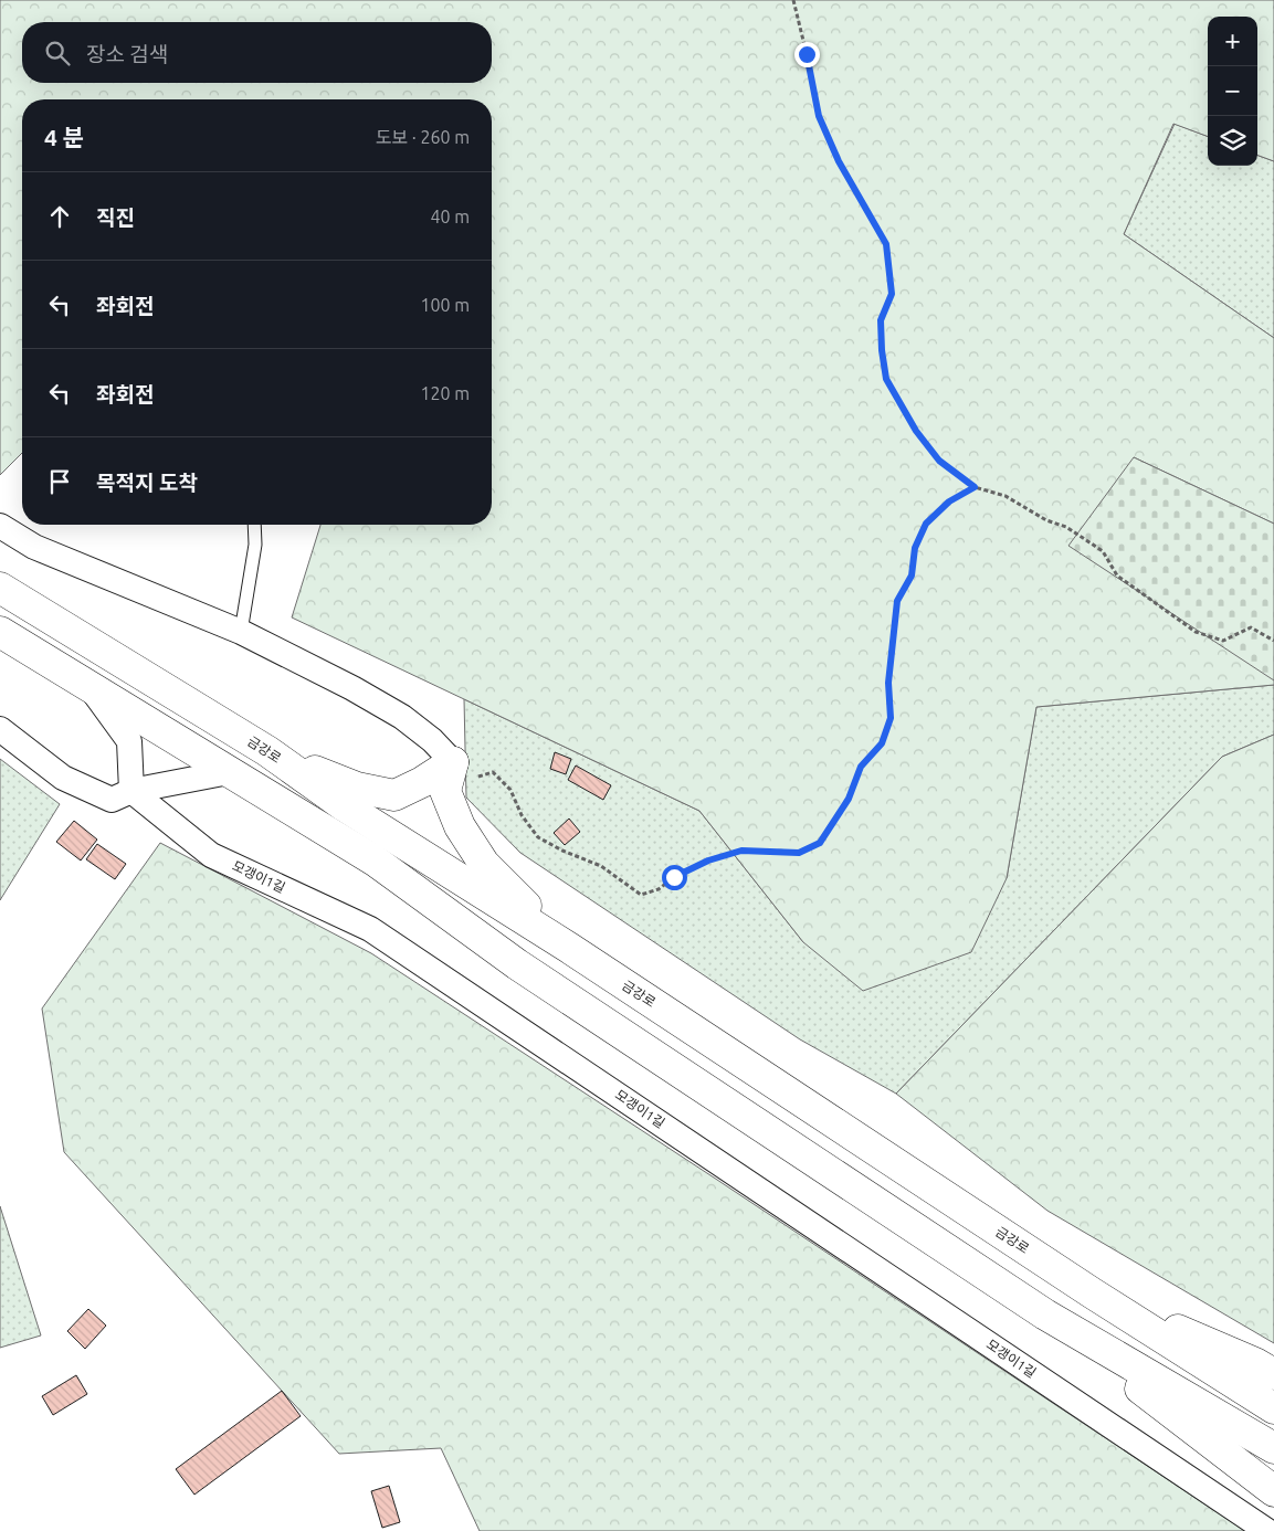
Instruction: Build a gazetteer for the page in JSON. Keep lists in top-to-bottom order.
{
  "streets": {
    "highway": ["금강로"],
    "street": ["모갱이1길"]
  },
  "page": {
    "map_buttons": ["+", "−"],
    "search": "장소 검색",
    "heading": ["4 분", "도보 · 260 m"],
    "list": [
      ["직진", "40 m"],
      ["좌회전", "100 m"],
      ["좌회전", "120 m"],
      "목적지 도착"
    ]
  }
}
